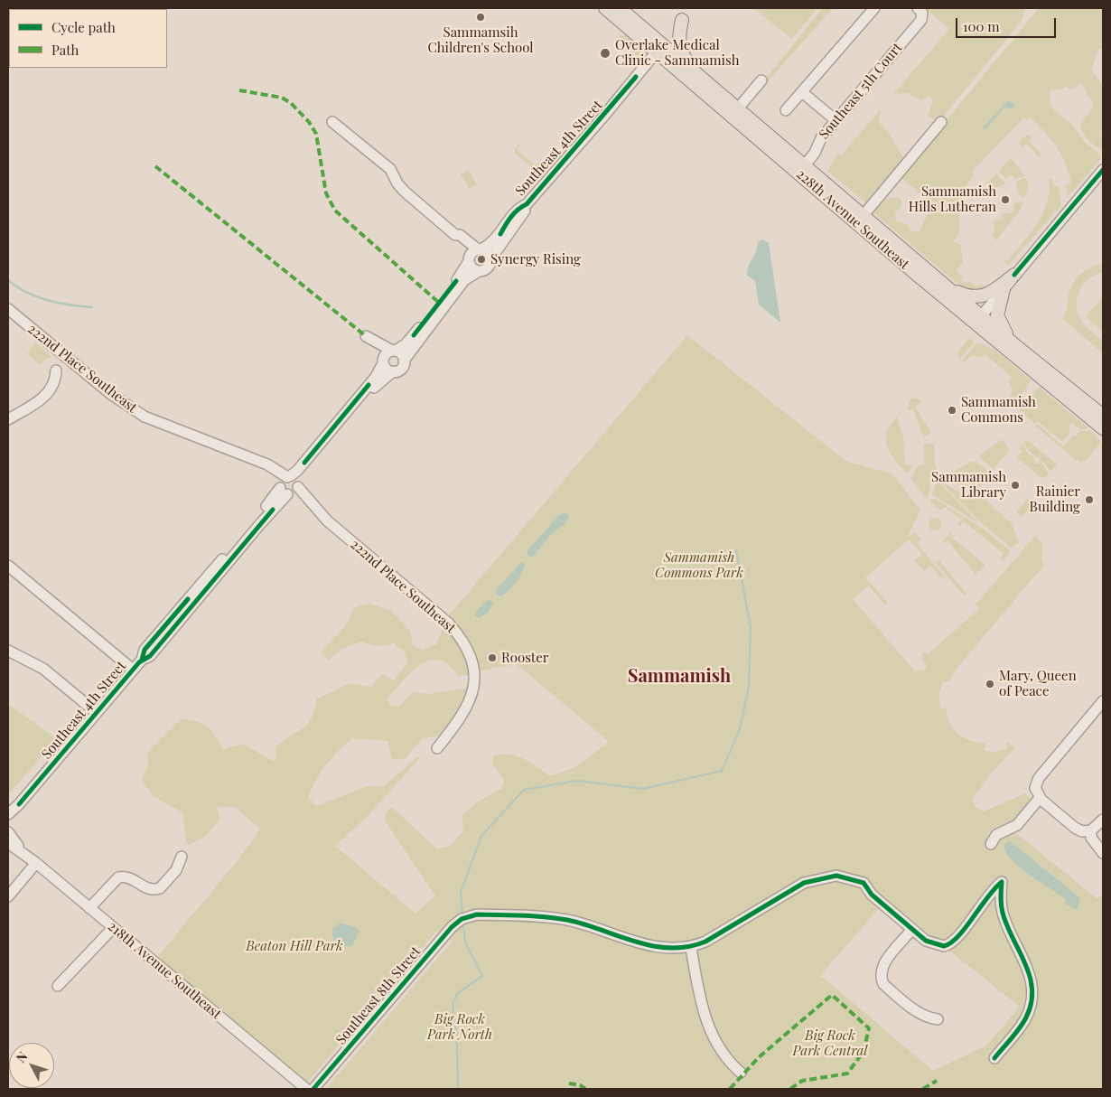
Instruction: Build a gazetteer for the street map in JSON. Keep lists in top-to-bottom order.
{
  "streets": {
    "main road": ["228th Avenue Southeast"],
    "street": [
      "Southeast 5th Court",
      "Southeast 4th Street",
      "222nd Place Southeast",
      "218th Avenue Southeast",
      "Southeast 8th Street"
    ]
  },
  "crossings": [
    ["Southeast 5th Court", "228th Avenue Southeast"],
    ["Southeast 4th Street", "228th Avenue Southeast"],
    ["Southeast 4th Street", "222nd Place Southeast"]
  ],
  "districts": ["Sammamish"],
  "parks": [
    "Sammamish Commons Park",
    "Beaton Hill Park",
    "Big Rock Park North",
    "Big Rock Park Central"
  ],
  "places": [
    "Sammamsih Children's School",
    "Overlake Medical Clinic - Sammamish",
    "Sammamish Hills Lutheran",
    "Synergy Rising",
    "Sammamish Commons",
    "Sammamish Library",
    "Rainier Building",
    "Rooster",
    "Mary, Queen of Peace"
  ],
  "legend": ["Cycle path", "Path"],
  "scale_bar": "100 m",
  "north": "top left"
}
